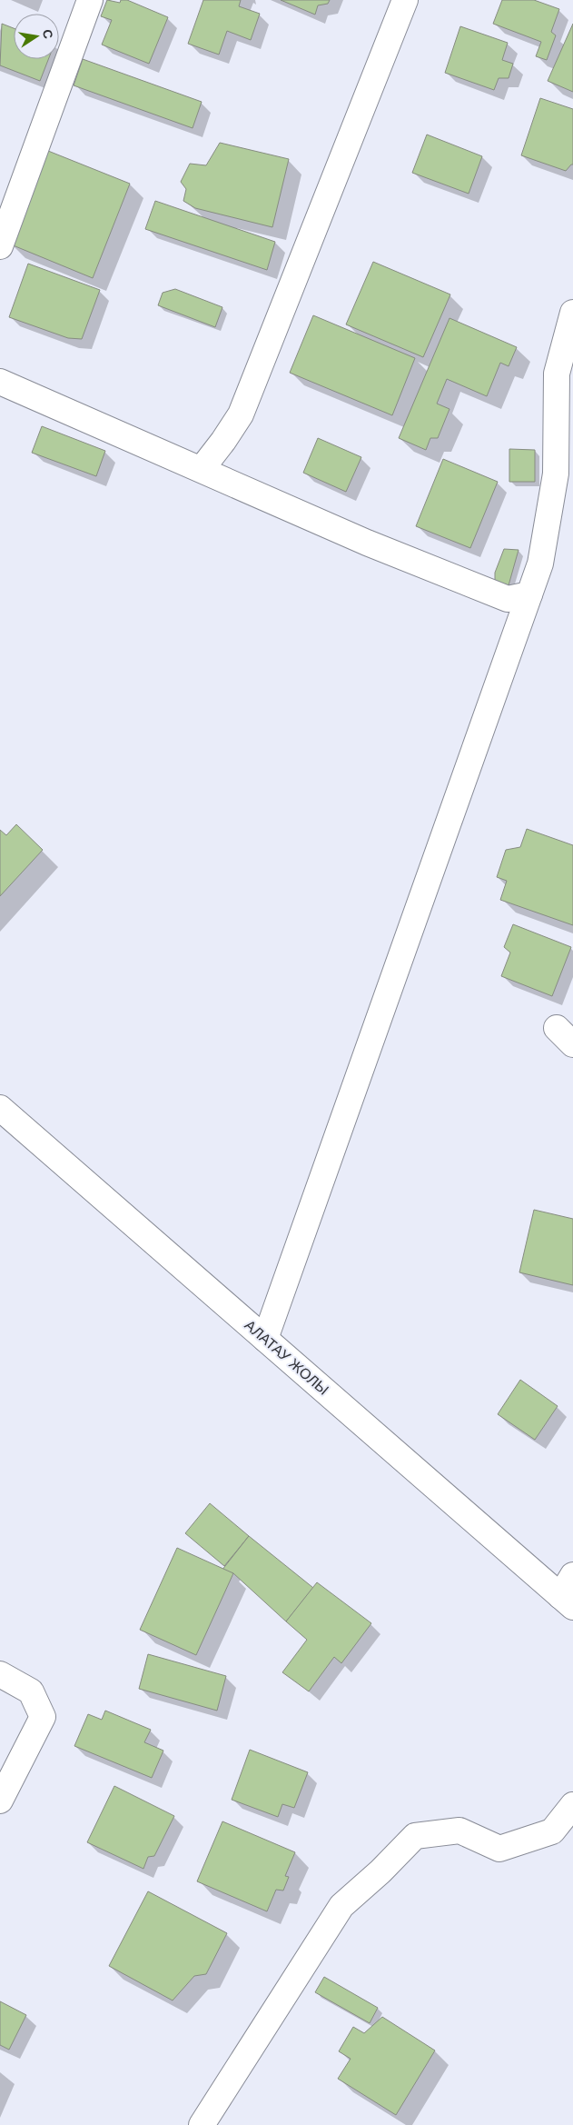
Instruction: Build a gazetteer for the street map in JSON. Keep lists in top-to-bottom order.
{
  "streets": {
    "street": ["АЛАТАУ ЖОЛЫ"]
  },
  "north": "right"
}
